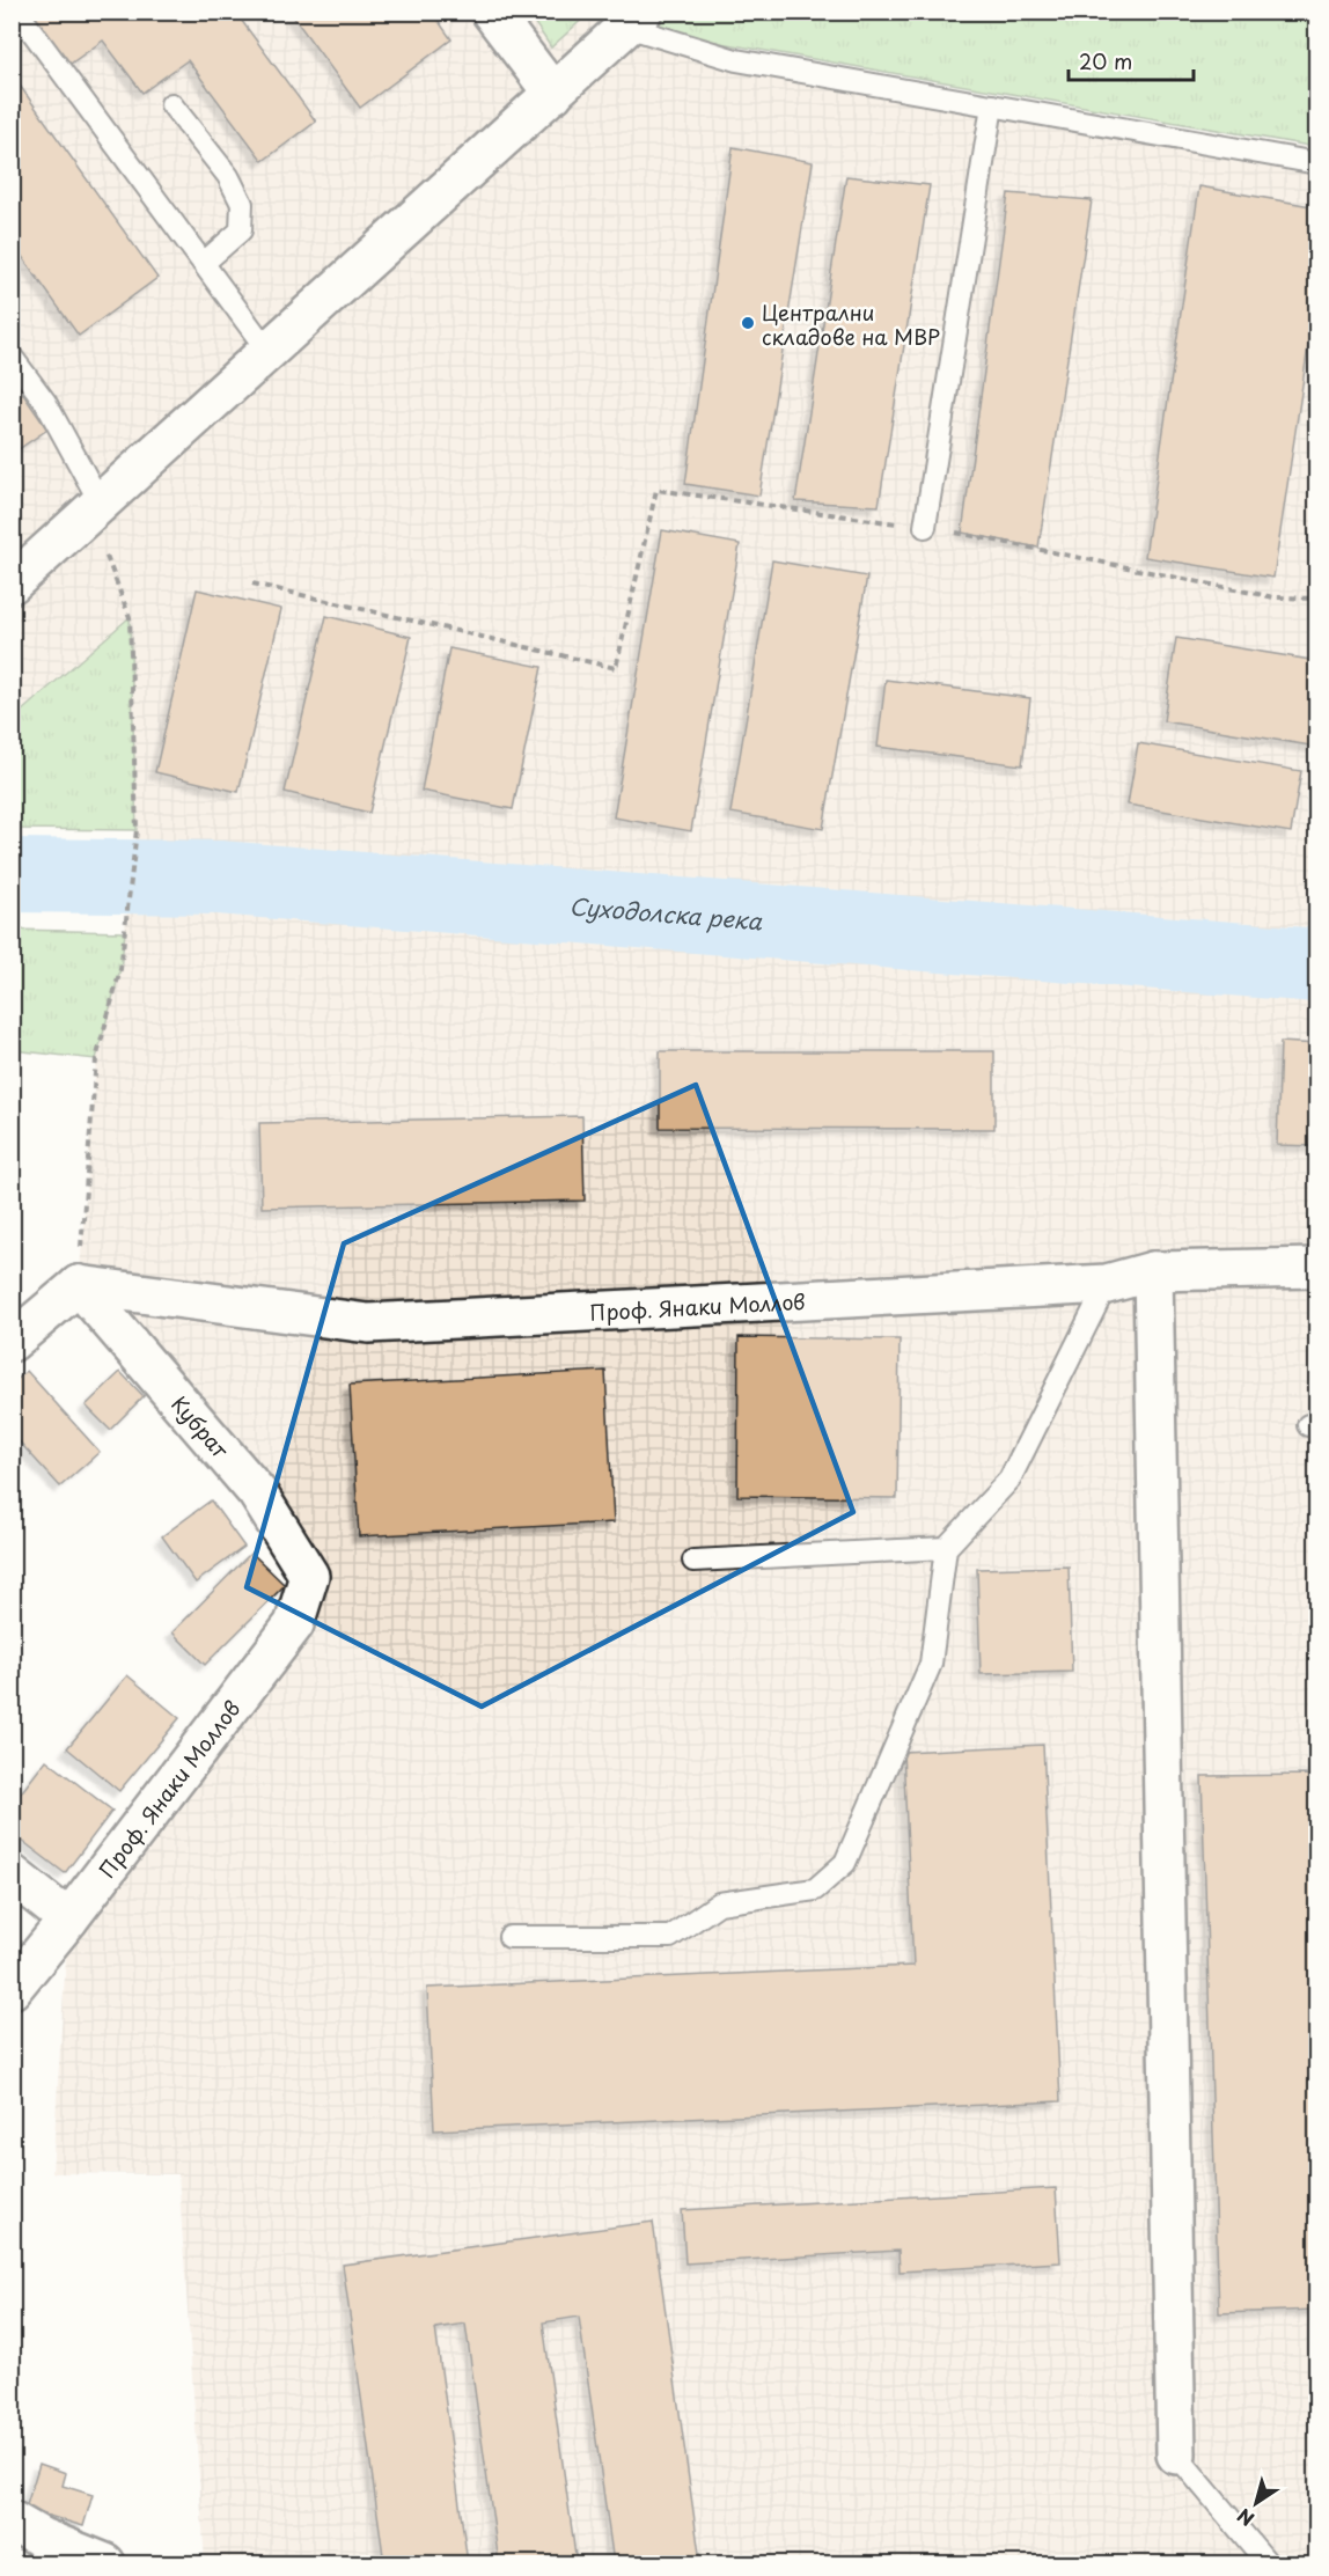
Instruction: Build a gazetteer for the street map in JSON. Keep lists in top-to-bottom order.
{
  "streets": {
    "street": ["Проф. Янаки Моллов", "Кубрат"]
  },
  "crossings": [
    ["Проф. Янаки Моллов", "Кубрат"]
  ],
  "water": ["Суходолска река"],
  "places": ["Централни складове на МВР"],
  "scale_bar": "20 m",
  "north": "bottom left"
}
